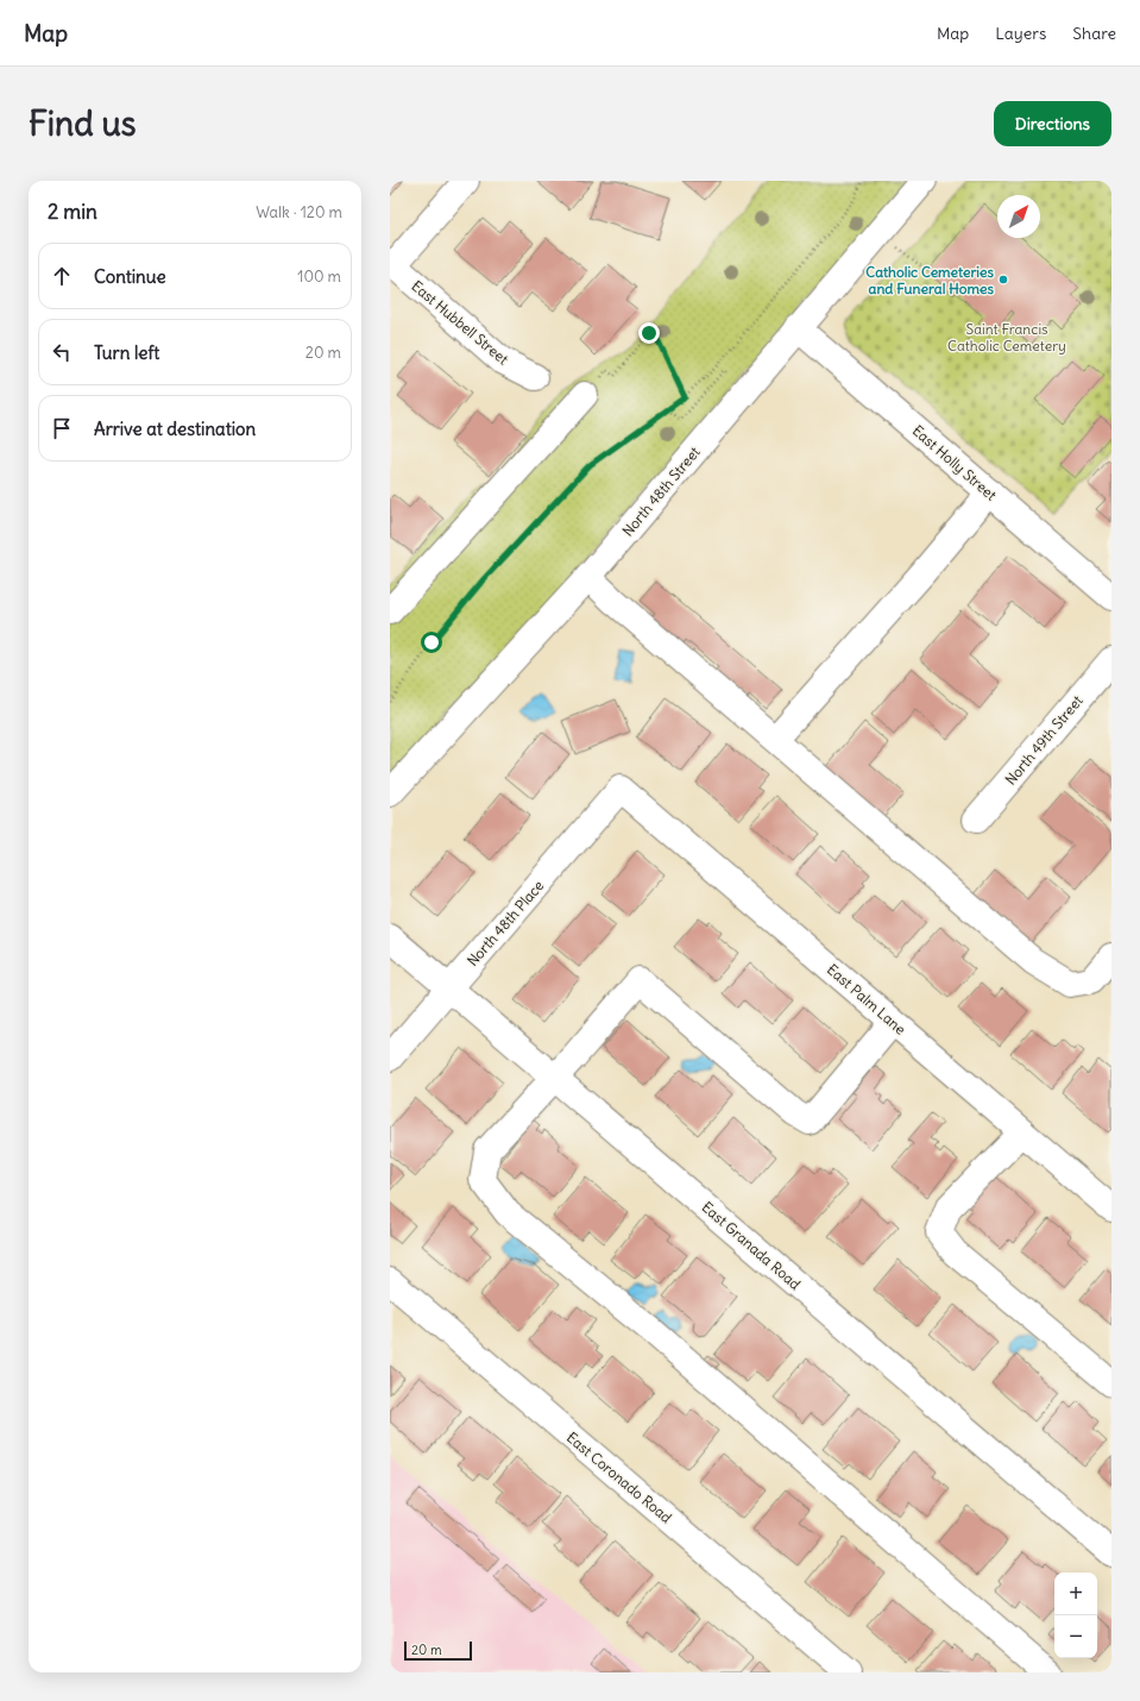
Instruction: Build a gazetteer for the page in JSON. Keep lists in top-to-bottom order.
{
  "streets": {
    "street": [
      "East Hubbell Street",
      "East Holly Street",
      "North 48th Street",
      "North 49th Street",
      "North 48th Place",
      "East Palm Lane",
      "East Granada Road",
      "East Coronado Road"
    ]
  },
  "crossings": [
    ["East Holly Street", "North 48th Street"],
    ["North 48th Place", "East Palm Lane"],
    ["North 48th Place", "East Granada Road"]
  ],
  "parks": ["Saint Francis Catholic Cemetery"],
  "places": ["Catholic Cemeteries and Funeral Homes"],
  "scale_bar": "20 m",
  "north": "top right",
  "page": {
    "header": "Map",
    "nav": ["Map", "Layers", "Share"],
    "buttons": "Directions",
    "title": "Find us",
    "heading": ["2 min", "Walk · 120 m"],
    "list": [
      ["Continue", "100 m"],
      ["Turn left", "20 m"],
      "Arrive at destination"
    ],
    "map_buttons": ["+", "−"],
    "scale": "20 m"
  }
}
